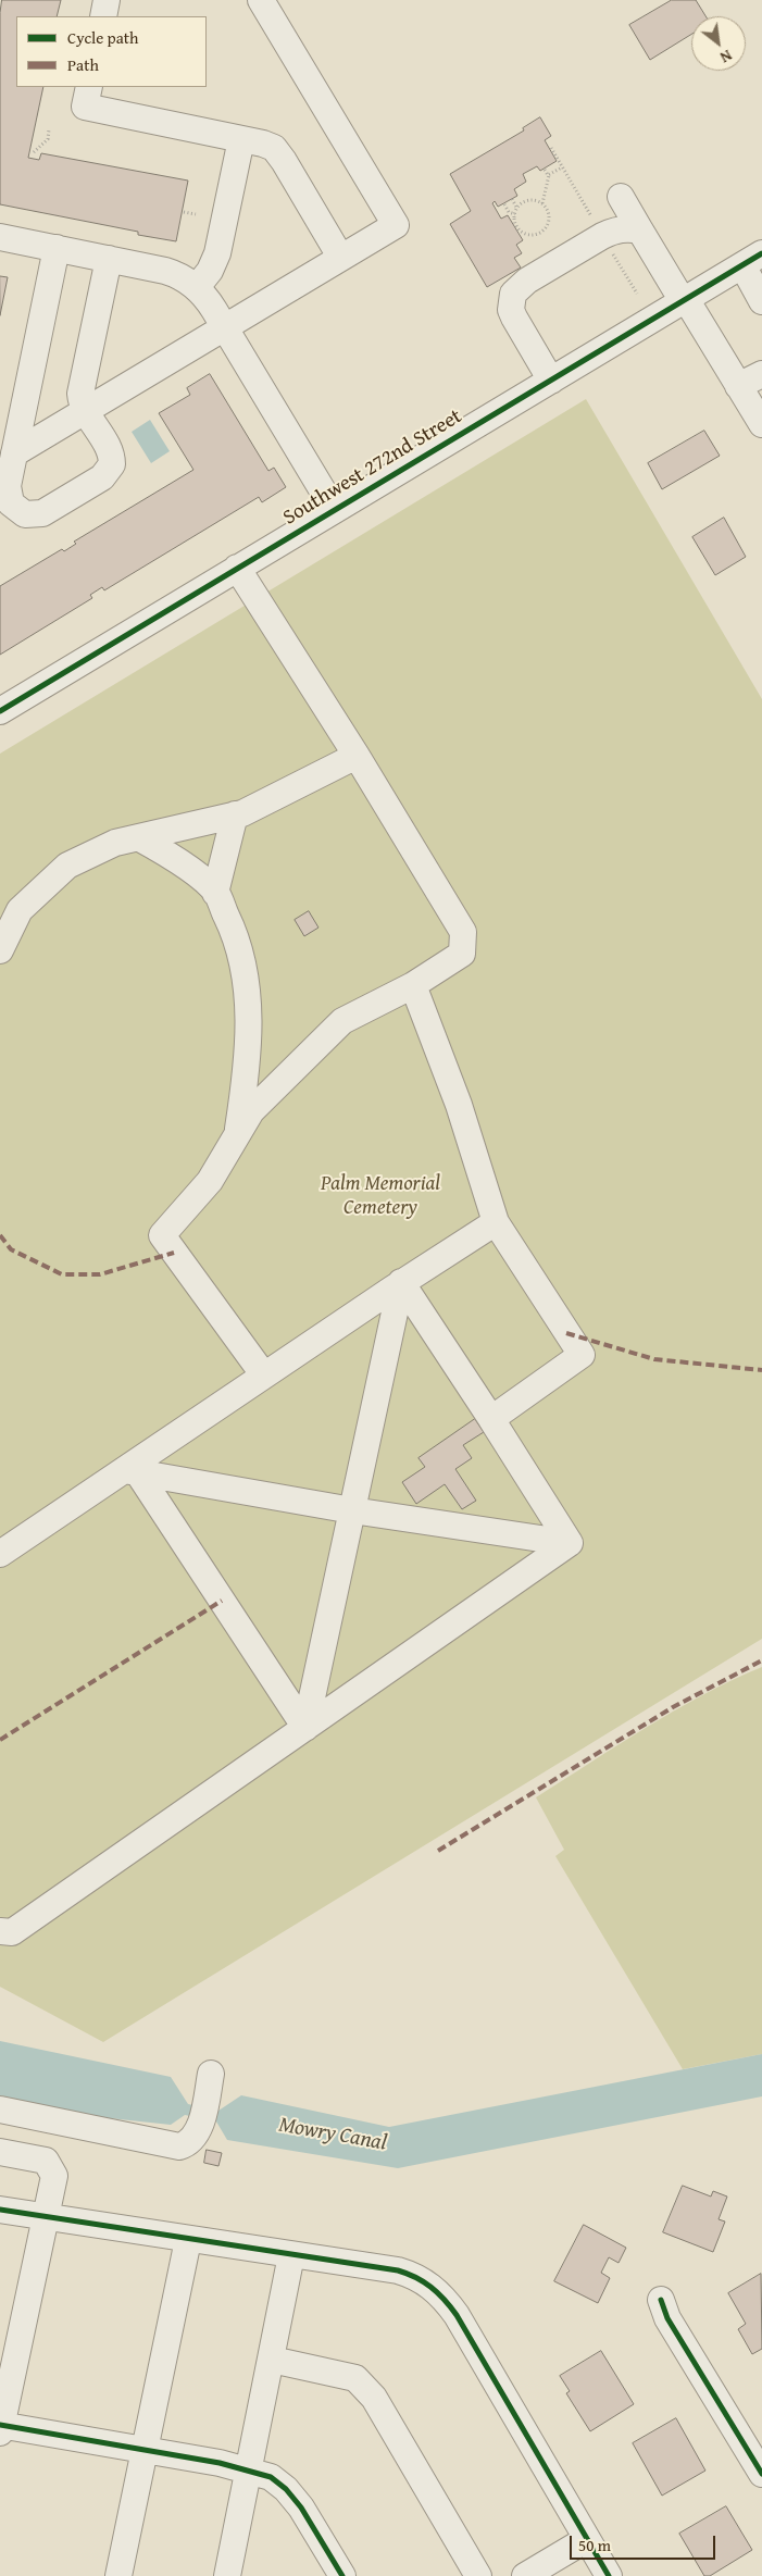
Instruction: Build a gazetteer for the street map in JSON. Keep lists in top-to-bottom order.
{
  "streets": {
    "street": ["Southwest 272nd Street"]
  },
  "water": ["Mowry Canal"],
  "parks": ["Palm Memorial Cemetery"],
  "legend": ["Cycle path", "Path"],
  "scale_bar": "50 m",
  "north": "bottom right"
}
